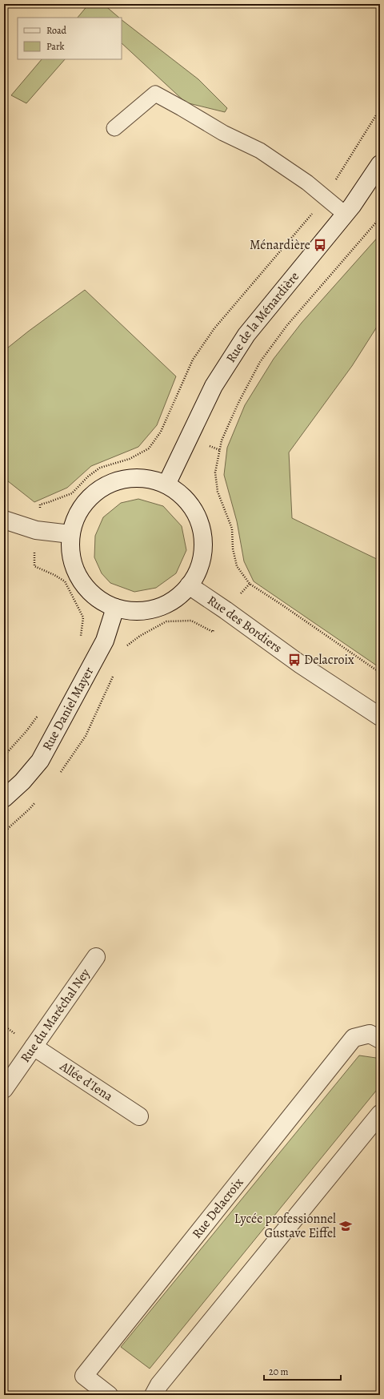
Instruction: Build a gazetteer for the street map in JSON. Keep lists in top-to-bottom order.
{
  "streets": {
    "street": [
      "Rue de la Ménardière",
      "Rue des Bordiers",
      "Rue Daniel Mayer",
      "Rue du Maréchal Ney",
      "Allée d'Iena",
      "Rue Delacroix"
    ]
  },
  "crossings": [
    ["Rue du Maréchal Ney", "Allée d'Iena"]
  ],
  "places": {
    "bus stop": ["Ménardière", "Delacroix"],
    "school or university": ["Lycée professionnel Gustave Eiffel"]
  },
  "legend": ["Road", "Park"],
  "scale_bar": "20 m"
}
